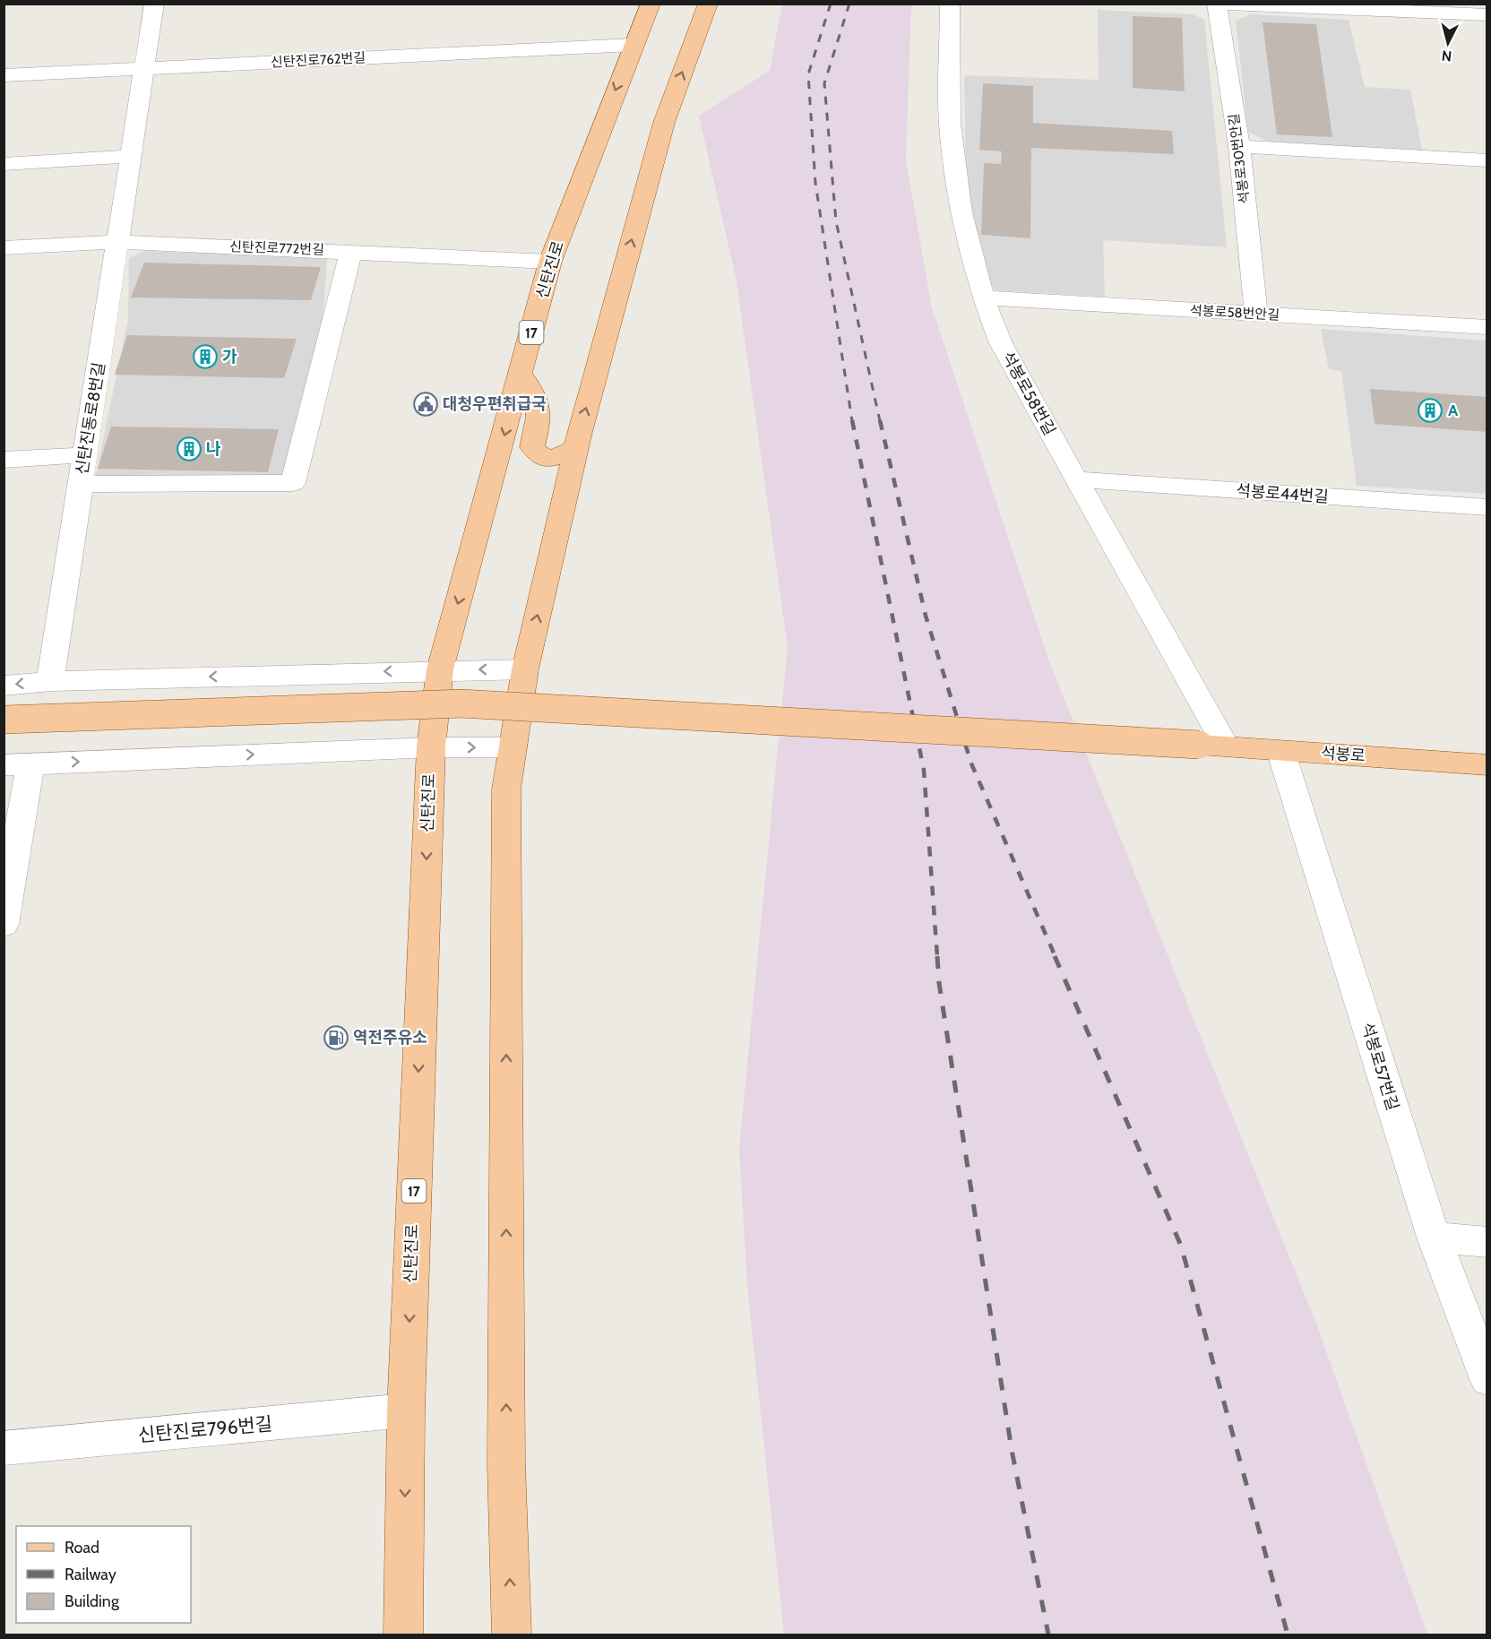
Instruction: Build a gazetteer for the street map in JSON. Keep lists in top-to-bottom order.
{
  "streets": {
    "main road": ["신탄진로", "17", "석봉로"],
    "street": [
      "신탄진로762번길",
      "석봉로30번안길",
      "신탄진로772번길",
      "석봉로58번안길",
      "석봉로58번길",
      "신탄진동로8번길",
      "석봉로44번길",
      "석봉로57번길",
      "신탄진로796번길"
    ]
  },
  "crossings": [
    ["신탄진로762번길", "신탄진로"],
    ["신탄진로762번길", "신탄진동로8번길"],
    ["석봉로30번안길", "석봉로58번안길"],
    ["신탄진로772번길", "신탄진로"],
    ["신탄진로772번길", "신탄진동로8번길"],
    ["신탄진로", "신탄진로796번길"],
    ["석봉로58번안길", "석봉로58번길"],
    ["석봉로58번길", "석봉로44번길"],
    ["석봉로58번길", "석봉로"],
    ["석봉로", "석봉로57번길"]
  ],
  "places": {
    "building": ["가", "A", "나"],
    "public building": ["대청우편취급국"],
    "fuel station": ["역전주유소"]
  },
  "legend": ["Road", "Railway", "Building"],
  "north": "bottom"
}
